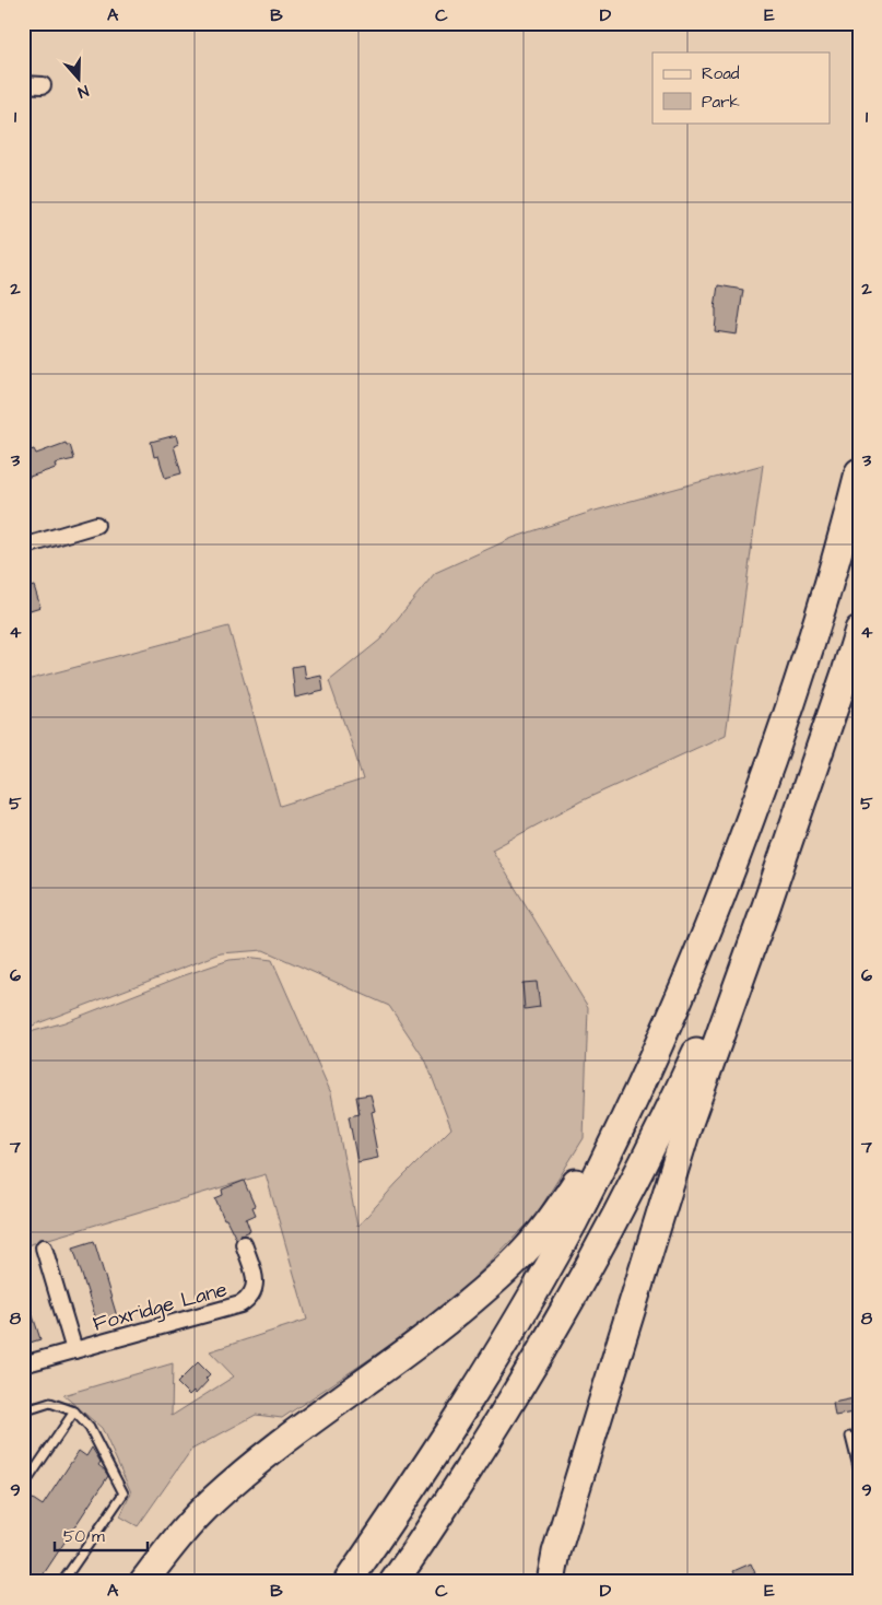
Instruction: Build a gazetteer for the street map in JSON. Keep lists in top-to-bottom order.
{
  "streets": {
    "street": ["Foxridge Lane"]
  },
  "legend": ["Road", "Park"],
  "scale_bar": "50 m",
  "north": "bottom",
  "grid": {
    "columns": [
      "A",
      "B",
      "C",
      "D",
      "E"
    ],
    "rows": [
      "1",
      "2",
      "3",
      "4",
      "5",
      "6",
      "7",
      "8",
      "9"
    ]
  }
}
